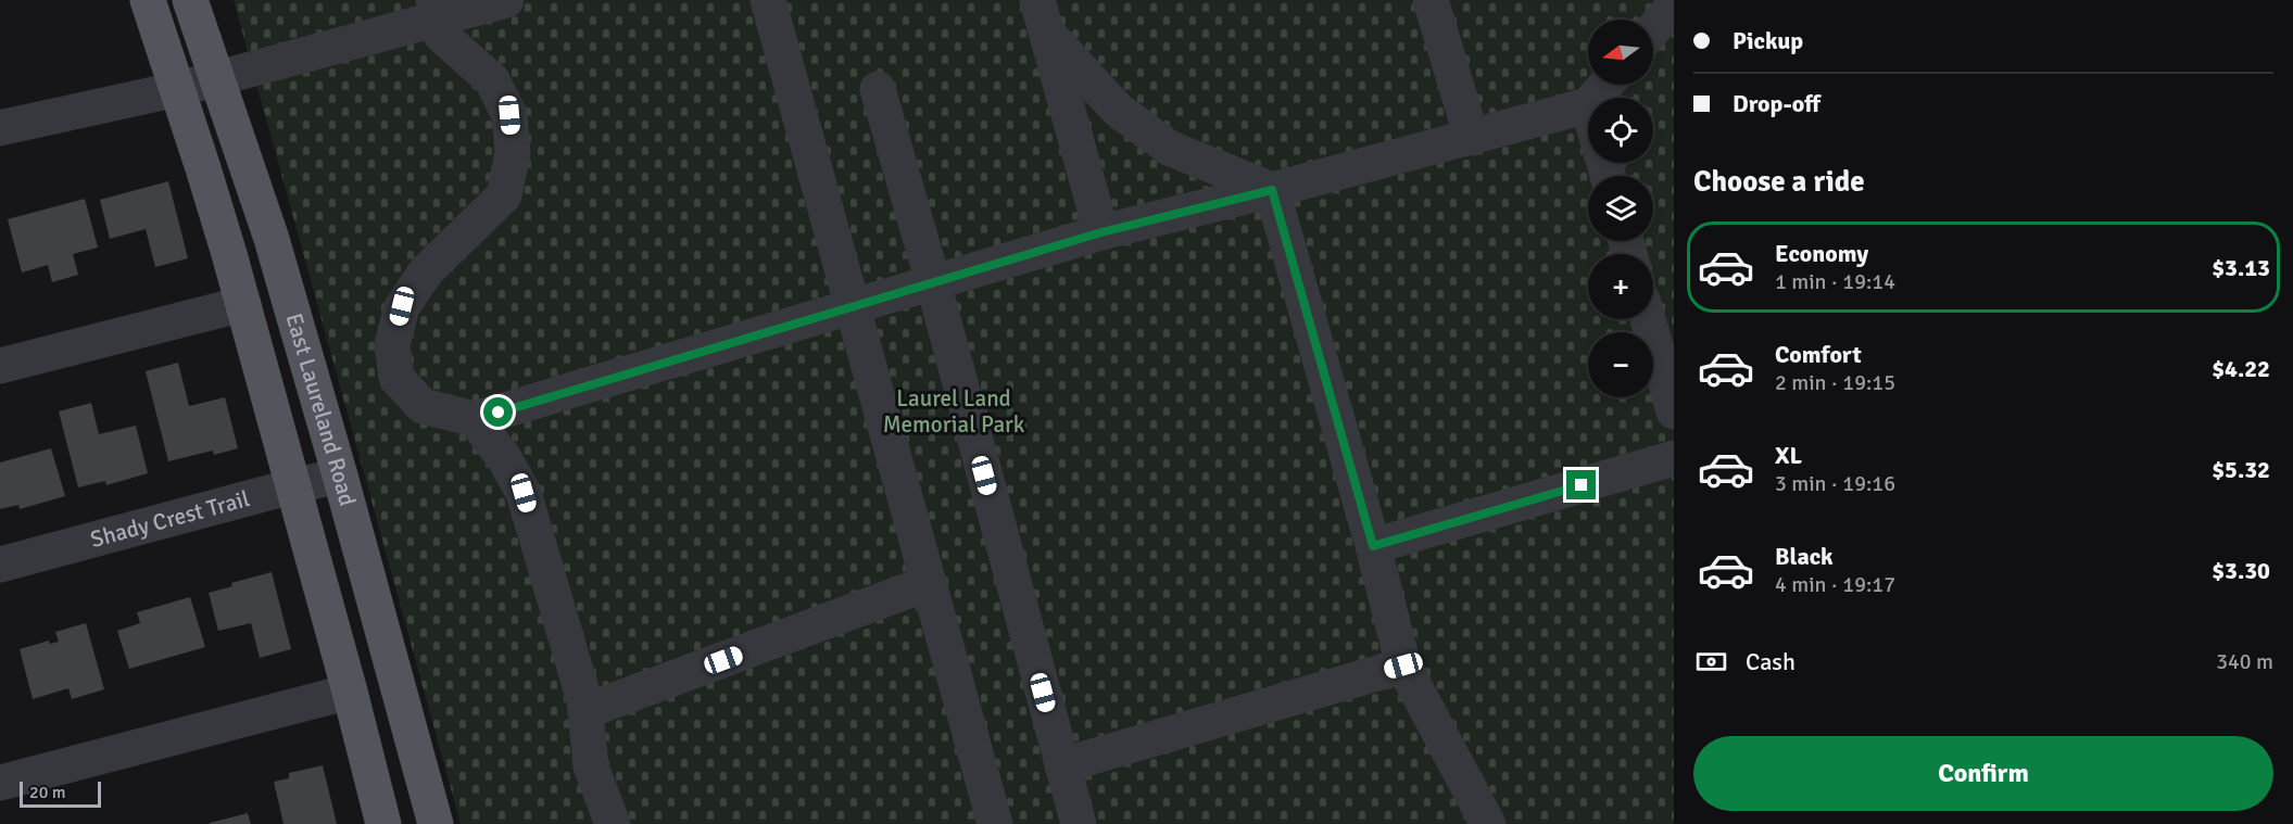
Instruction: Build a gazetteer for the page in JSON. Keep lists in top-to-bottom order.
{
  "streets": {
    "main road": ["East Laureland Road"],
    "street": ["Shady Crest Trail"]
  },
  "crossings": [
    ["East Laureland Road", "Shady Crest Trail"]
  ],
  "parks": ["Laurel Land Memorial Park"],
  "scale_bar": "20 m",
  "north": "left",
  "page": {
    "banner": ["Pickup", "Drop-off"],
    "map_buttons": ["+", "−"],
    "heading": "Choose a ride",
    "list": [
      {
        "name": "Economy",
        "note": "1 min · 19:14",
        "value": "$3.13"
      },
      {
        "name": "Comfort",
        "note": "2 min · 19:15",
        "value": "$4.22"
      },
      {
        "name": "XL",
        "note": "3 min · 19:16",
        "value": "$5.32"
      },
      {
        "name": "Black",
        "note": "4 min · 19:17",
        "value": "$3.30"
      }
    ],
    "pay": ["Cash", "340 m"],
    "buttons": "Confirm",
    "scale": "20 m"
  }
}
